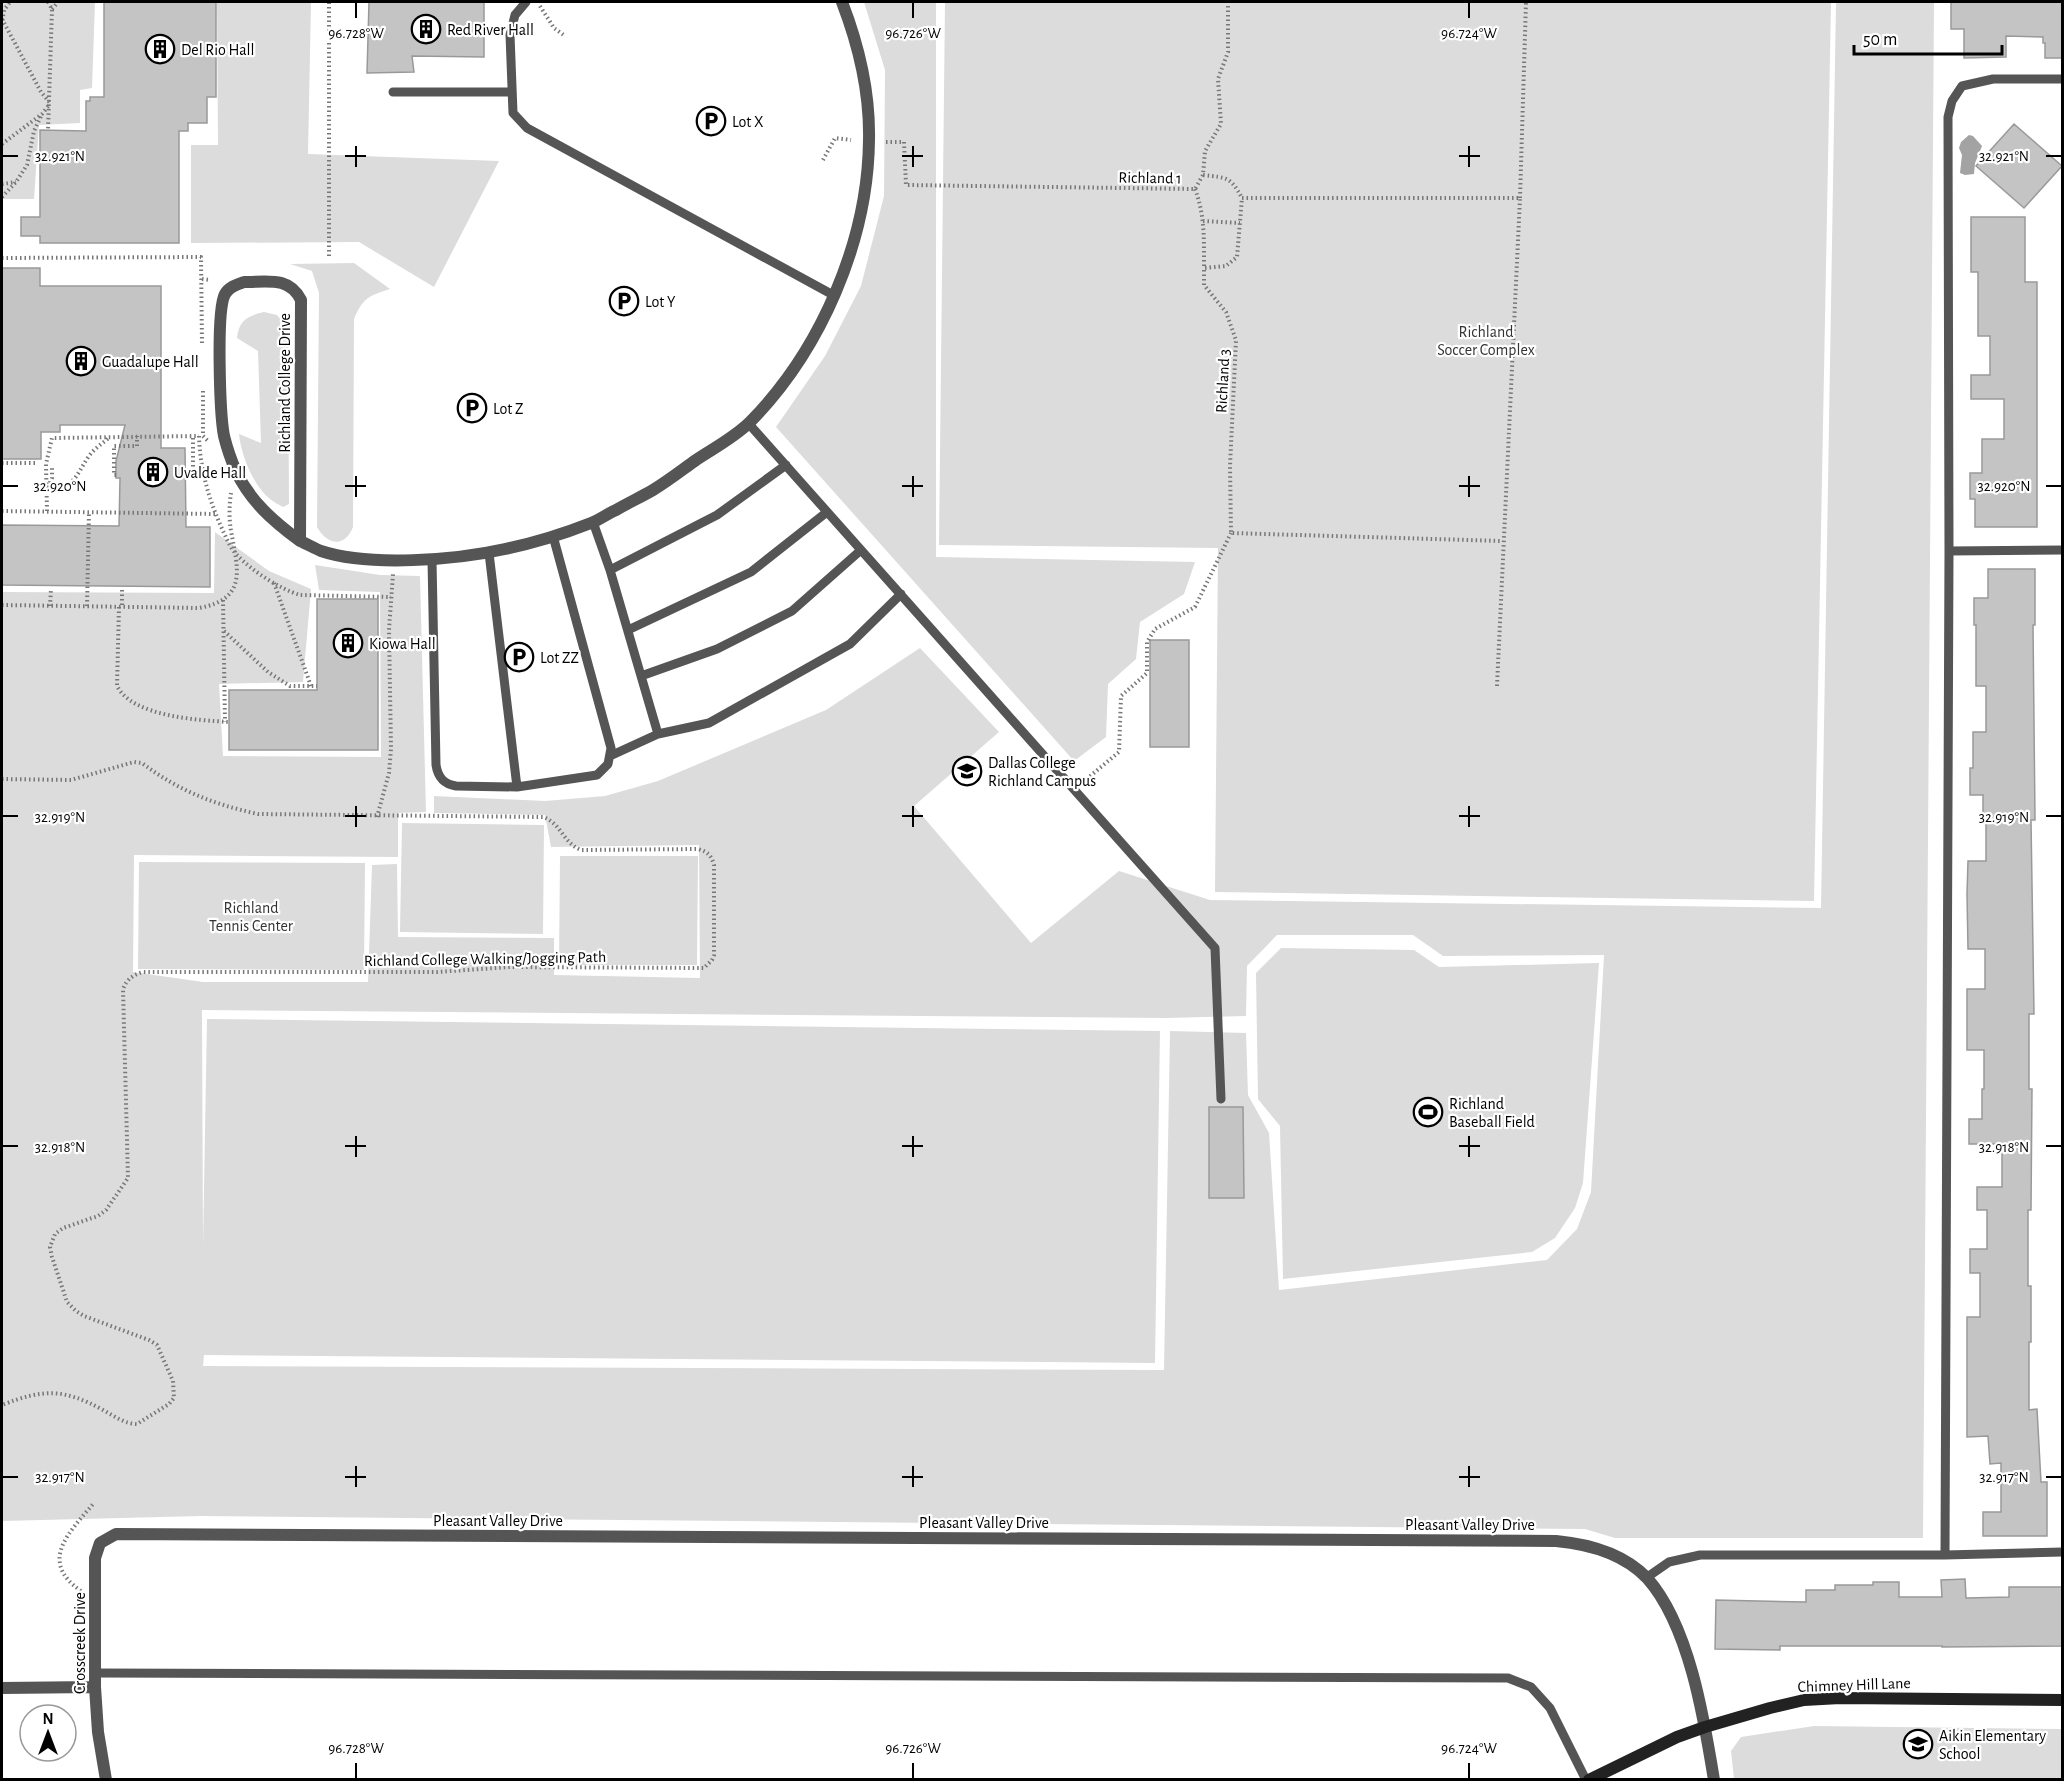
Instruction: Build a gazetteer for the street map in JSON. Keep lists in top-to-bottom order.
{
  "streets": {
    "street": [
      "Richland College Drive",
      "Pleasant Valley Drive",
      "Crosscreek Drive",
      "Chimney Hill Lane"
    ],
    "path": ["Richland 1", "Richland 3", "Richland College Walking/Jogging Path"]
  },
  "crossings": [
    ["Richland 1", "Richland 3"],
    ["Pleasant Valley Drive", "Crosscreek Drive"],
    ["Pleasant Valley Drive", "Chimney Hill Lane"]
  ],
  "parks": ["Richland Soccer Complex", "Richland Tennis Center"],
  "places": {
    "building": [
      "Red River Hall",
      "Del Rio Hall",
      "Guadalupe Hall",
      "Uvalde Hall",
      "Kiowa Hall"
    ],
    "parking": [
      "Lot X",
      "Lot Y",
      "Lot Z",
      "Lot ZZ"
    ],
    "school or university": ["Dallas College Richland Campus", "Aikin Elementary School"],
    "sports": ["Richland Baseball Field"]
  },
  "scale_bar": "50 m",
  "north": "top",
  "coordinates": [
    "96.728°W",
    "96.726°W",
    "96.724°W",
    "32.921°N",
    "32.920°N",
    "32.919°N",
    "32.918°N",
    "32.917°N"
  ]
}
